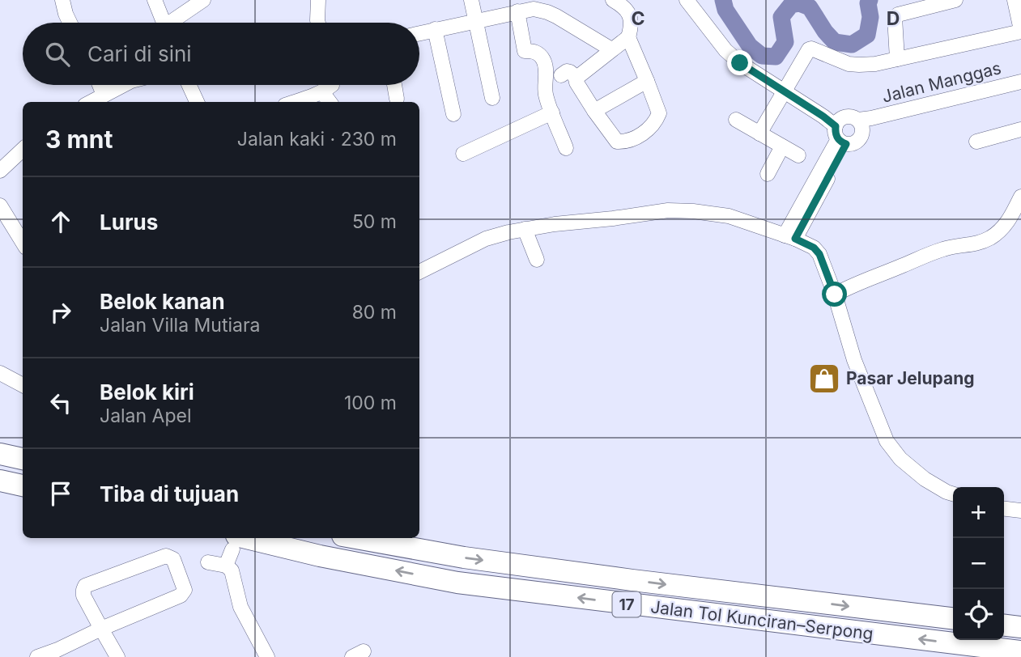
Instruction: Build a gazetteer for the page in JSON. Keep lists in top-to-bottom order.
{
  "streets": {
    "highway": ["17", "Jalan Tol Kunciran–Serpong"],
    "street": ["Jalan Manggas"]
  },
  "places": {
    "shop": ["Pasar Jelupang"]
  },
  "page": {
    "search": "Cari di sini",
    "heading": ["3 mnt", "Jalan kaki · 230 m"],
    "list": [
      ["Lurus", "50 m"],
      ["Belok kanan", "Jalan Villa Mutiara", "80 m"],
      ["Belok kiri", "Jalan Apel", "100 m"],
      "Tiba di tujuan"
    ],
    "map_buttons": ["+", "−"]
  },
  "grid": {
    "columns": ["C", "D"]
  }
}
